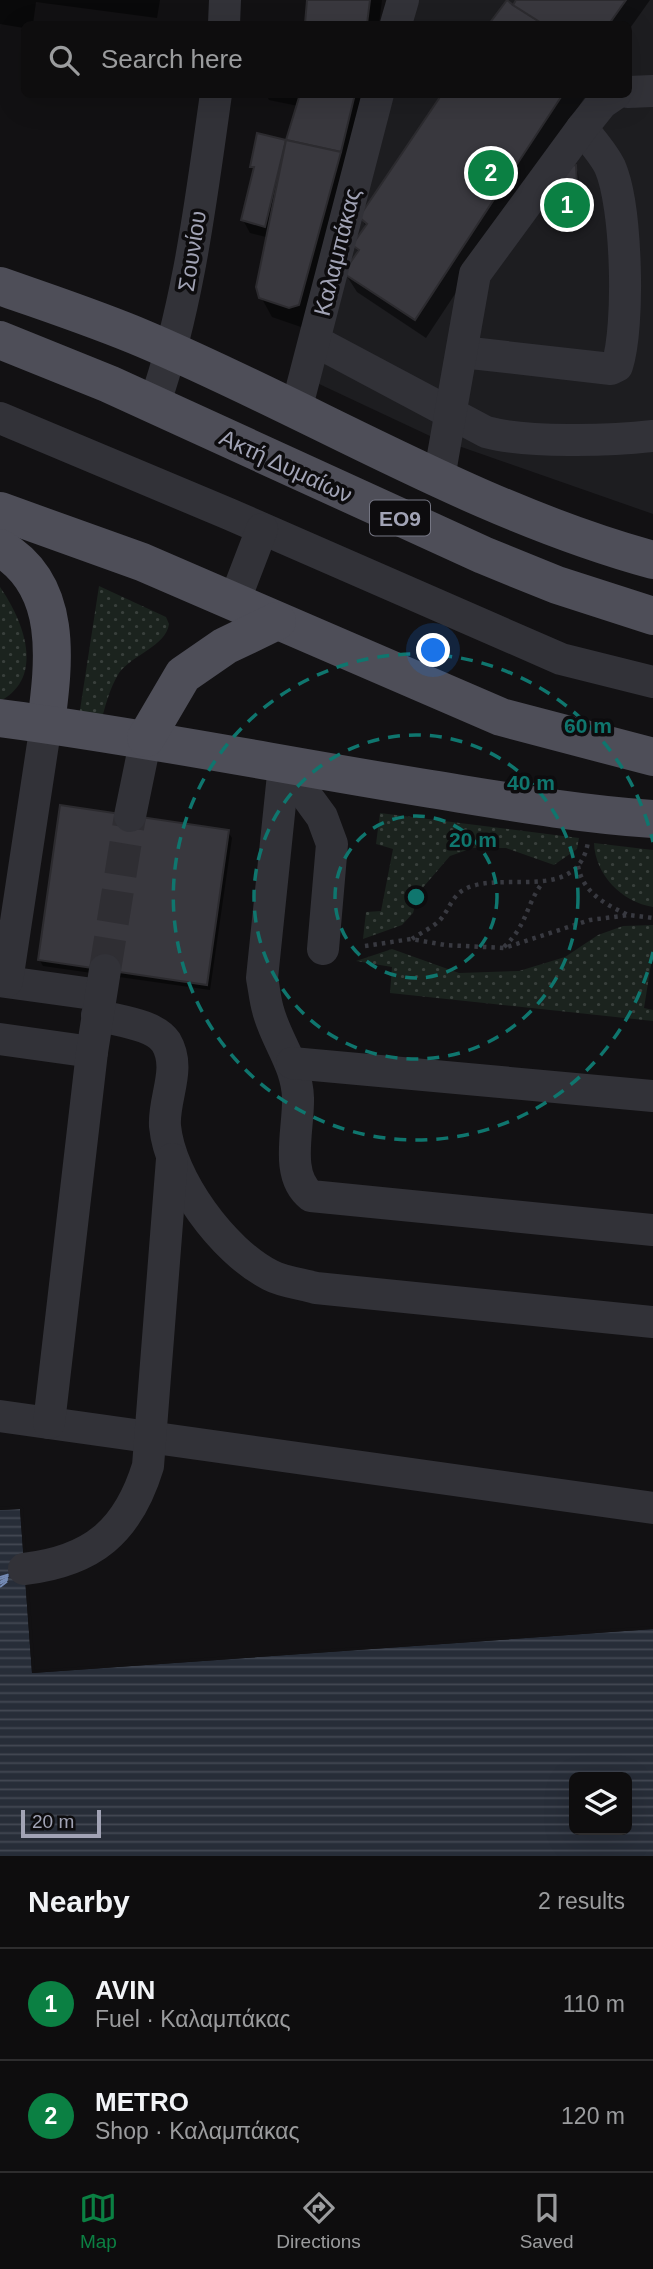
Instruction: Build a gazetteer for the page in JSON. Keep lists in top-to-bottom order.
{
  "streets": {
    "main road": ["Ακτή Δυμαίων", "ΕΟ9"],
    "street": ["Σουνίου", "Καλαμπάκας"]
  },
  "crossings": [
    ["Σουνίου", "Ακτή Δυμαίων"],
    ["Σουνίου", "ΕΟ9"],
    ["Καλαμπάκας", "ΕΟ9"]
  ],
  "scale_bar": "20 m",
  "page": {
    "search": "Search here",
    "pins": ["2", "1"],
    "scale": "20 m",
    "heading": ["Nearby", "2 results"],
    "list": [
      {
        "mark": "1",
        "name": "AVIN",
        "note": "Fuel · Καλαμπάκας",
        "value": "110 m"
      },
      {
        "mark": "2",
        "name": "METRO",
        "note": "Shop · Καλαμπάκας",
        "value": "120 m"
      }
    ],
    "nav": ["Map", "Directions", "Saved"]
  },
  "rings": ["60 m", "40 m", "20 m"]
}
